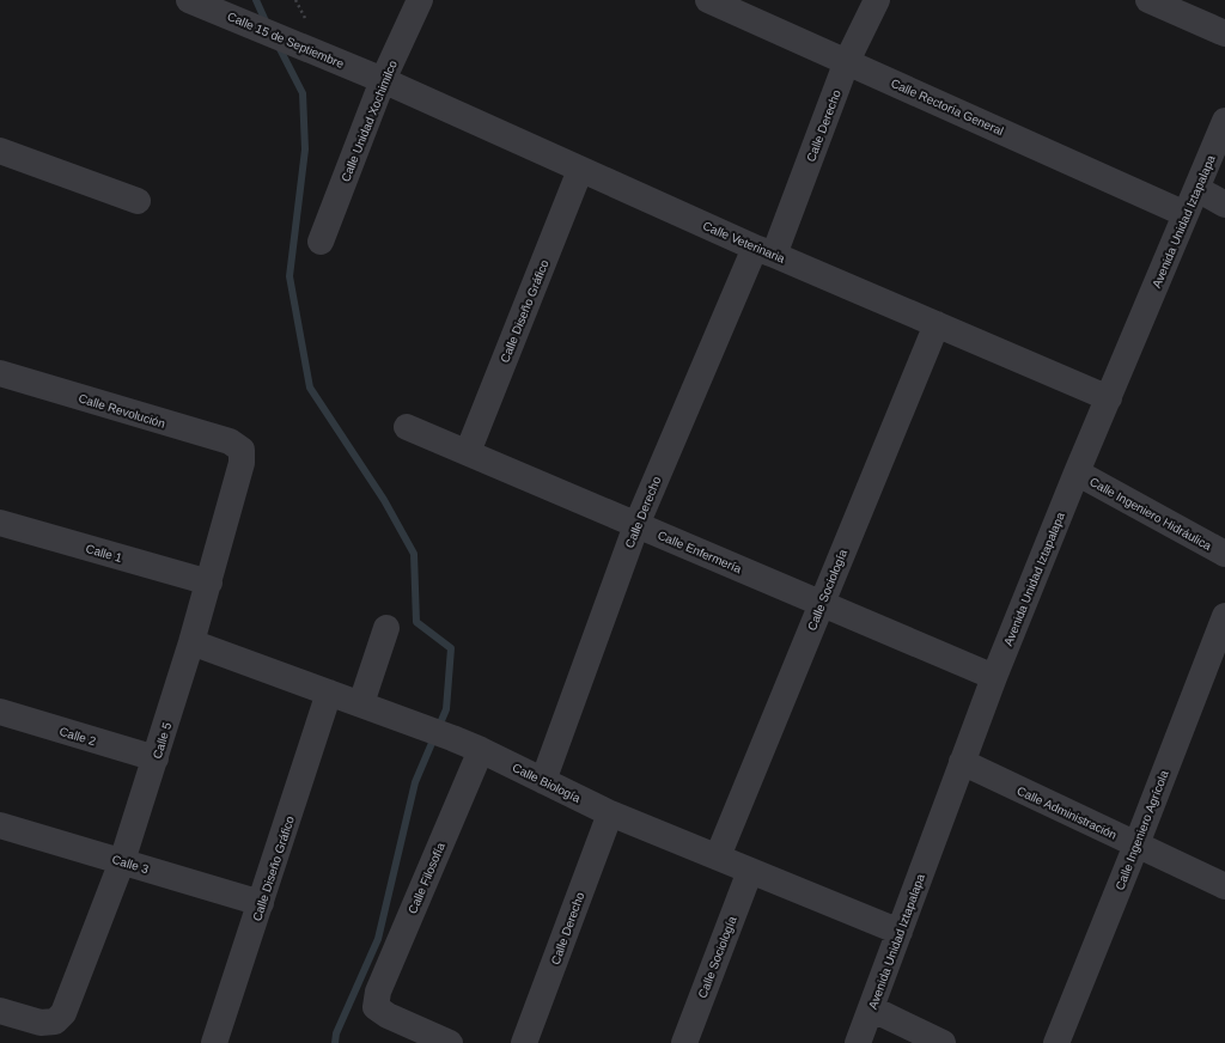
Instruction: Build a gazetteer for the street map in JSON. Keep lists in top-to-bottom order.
{
  "streets": {
    "street": [
      "Calle 15 de Septiembre",
      "Calle Rectoría General",
      "Calle Unidad Xochimilco",
      "Calle Derecho",
      "Avenida Unidad Iztapalapa",
      "Calle Veterinaria",
      "Calle Diseño Gráfico",
      "Calle Revolución",
      "Calle Ingeniero Hidráulica",
      "Calle Enfermería",
      "Calle 1",
      "Calle Sociología",
      "Calle 2",
      "Calle 5",
      "Calle Biología",
      "Calle Administración",
      "Calle Ingeniero Agrícola",
      "Calle 3",
      "Calle Filosofía"
    ]
  },
  "crossings": [
    ["Calle 15 de Septiembre", "Calle Unidad Xochimilco"],
    ["Calle 15 de Septiembre", "Calle Veterinaria"],
    ["Calle Rectoría General", "Calle Derecho"],
    ["Calle Rectoría General", "Avenida Unidad Iztapalapa"],
    ["Calle Unidad Xochimilco", "Calle Veterinaria"],
    ["Calle Derecho", "Calle Veterinaria"],
    ["Calle Derecho", "Calle Enfermería"],
    ["Calle Derecho", "Calle Biología"],
    ["Avenida Unidad Iztapalapa", "Calle Veterinaria"],
    ["Avenida Unidad Iztapalapa", "Calle Ingeniero Hidráulica"],
    ["Avenida Unidad Iztapalapa", "Calle Enfermería"],
    ["Avenida Unidad Iztapalapa", "Calle Biología"],
    ["Avenida Unidad Iztapalapa", "Calle Administración"],
    ["Calle Veterinaria", "Calle Diseño Gráfico"],
    ["Calle Veterinaria", "Calle Sociología"],
    ["Calle Diseño Gráfico", "Calle Enfermería"],
    ["Calle Diseño Gráfico", "Calle Biología"],
    ["Calle Diseño Gráfico", "Calle 3"],
    ["Calle Revolución", "Calle 5"],
    ["Calle Enfermería", "Calle Sociología"],
    ["Calle 1", "Calle 5"],
    ["Calle Sociología", "Calle Biología"],
    ["Calle 2", "Calle 5"],
    ["Calle 5", "Calle Biología"],
    ["Calle 5", "Calle 3"],
    ["Calle Biología", "Calle Filosofía"],
    ["Calle Administración", "Calle Ingeniero Agrícola"]
  ]
}
